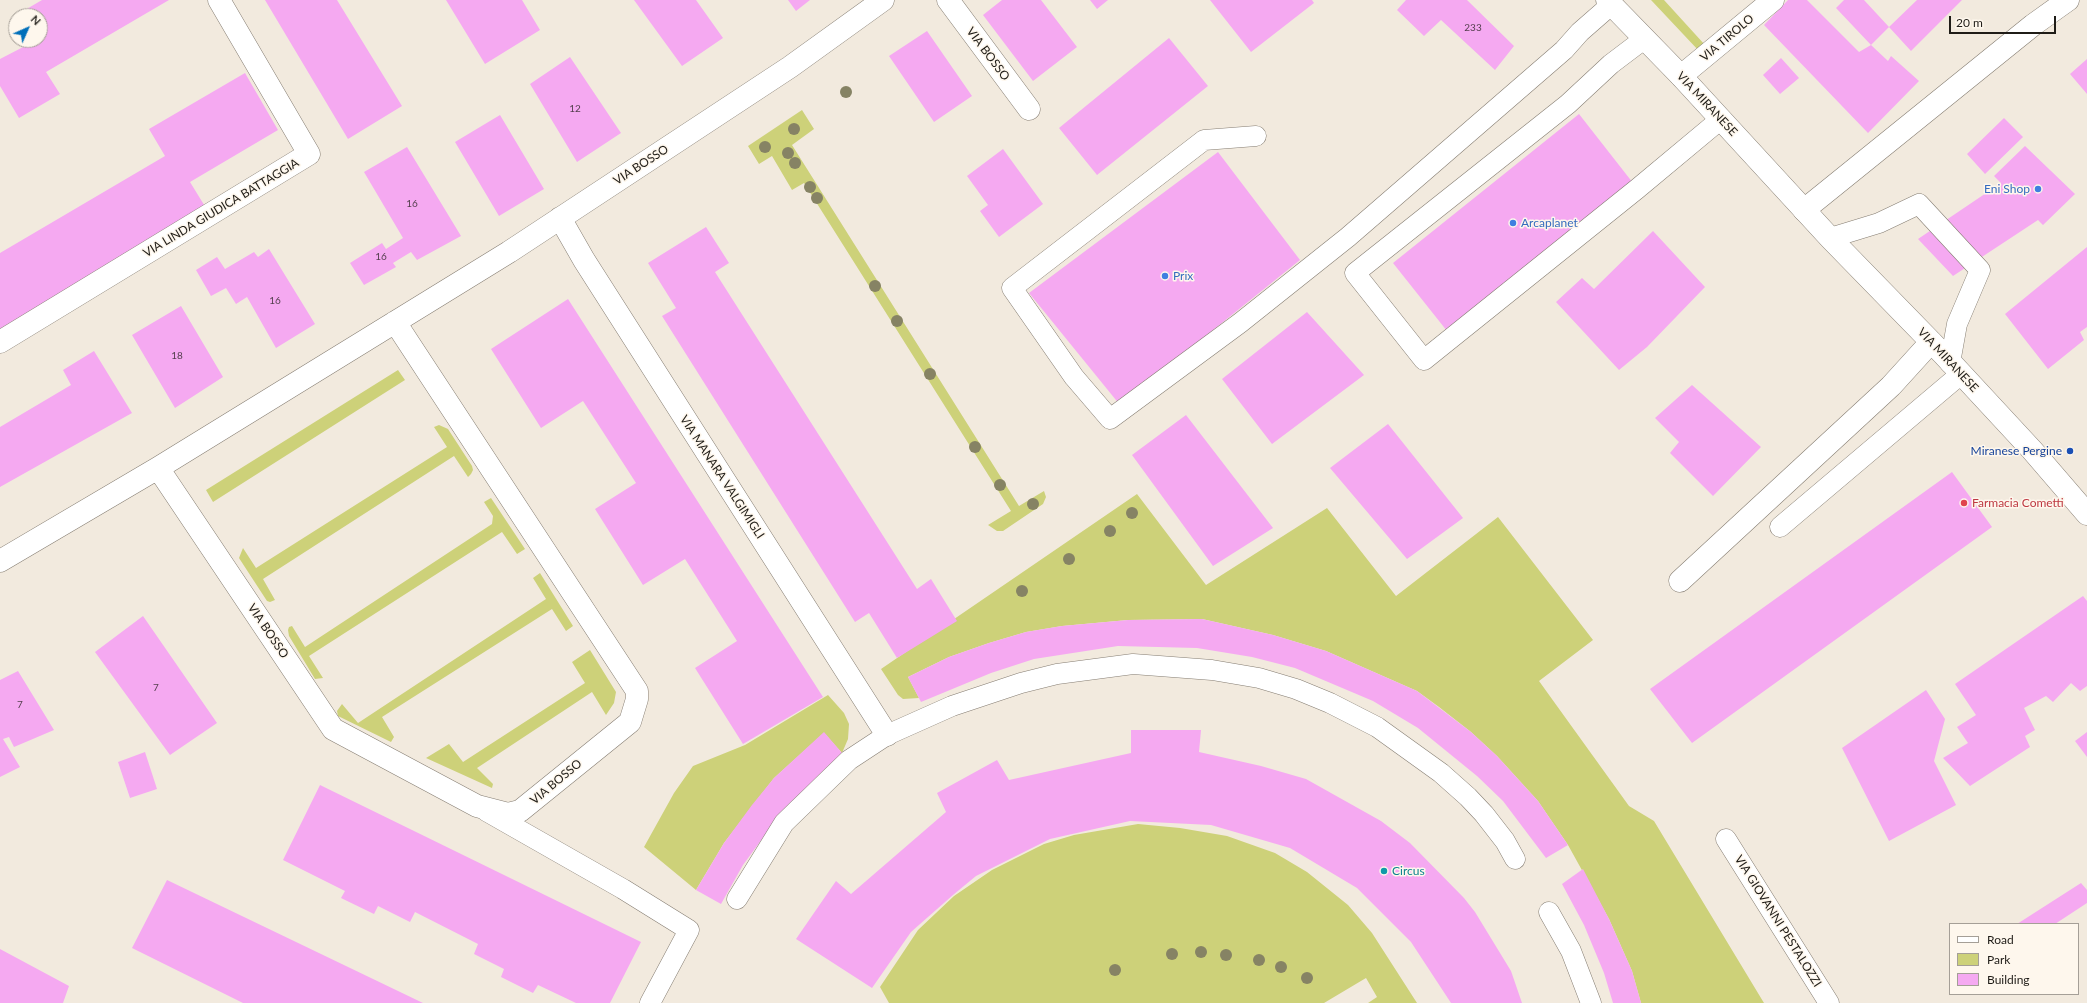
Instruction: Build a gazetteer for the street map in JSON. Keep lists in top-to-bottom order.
{
  "streets": {
    "street": [
      "VIA TIROLO",
      "VIA BOSSO",
      "VIA MIRANESE",
      "VIA LINDA GIUDICA BATTAGGIA",
      "VIA MANARA VALGIMIGLI"
    ],
    "lane": ["VIA GIOVANNI PESTALOZZI"]
  },
  "crossings": [
    ["VIA TIROLO", "VIA MIRANESE"],
    ["VIA BOSSO", "VIA MANARA VALGIMIGLI"]
  ],
  "places": [
    "Eni Shop",
    "Arcaplanet",
    "Prix",
    "Miranese Pergine",
    "Farmacia Cometti",
    "Circus"
  ],
  "house_numbers": [
    "233",
    "12",
    "16",
    "16",
    "16",
    "18",
    "7",
    "7"
  ],
  "legend": ["Road", "Park", "Building"],
  "scale_bar": "20 m",
  "north": "top right"
}
